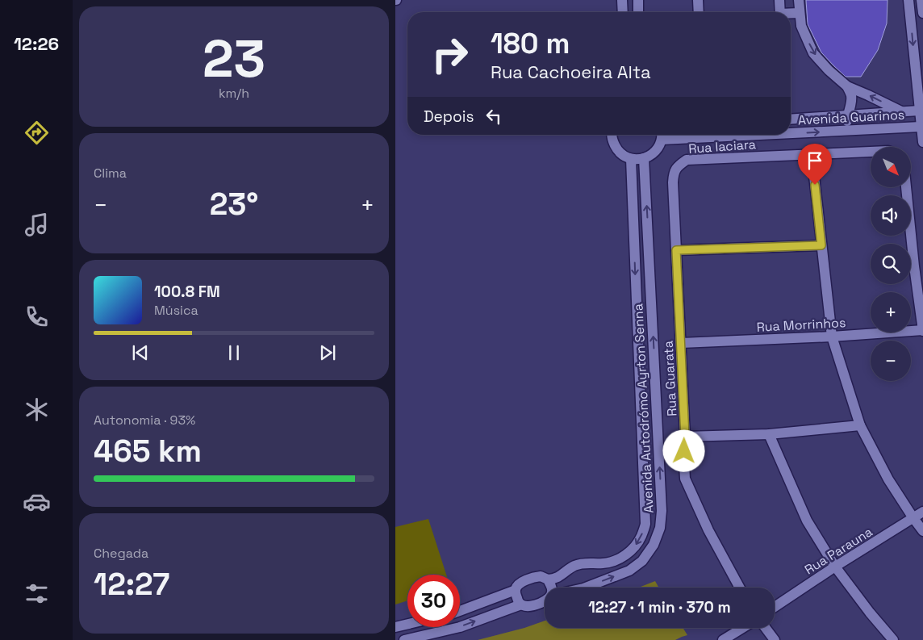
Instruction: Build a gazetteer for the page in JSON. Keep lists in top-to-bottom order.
{
  "streets": {
    "street": [
      "Avenida Guarinos",
      "Rua Iaciara",
      "Rua Morrinhos",
      "Rua Guarata",
      "Avenida Autodrómo Ayrton Senna",
      "Rua Parauna"
    ]
  },
  "crossings": [
    ["Rua Iaciara", "Rua Guarata"],
    ["Rua Morrinhos", "Rua Guarata"]
  ],
  "north": "bottom right",
  "page": {
    "tabs": "12:26",
    "tile": [
      ["23", "km/h"],
      "Clima",
      ["Autonomia · 93%", "465 km"],
      ["Chegada", "12:27"]
    ],
    "turn": ["180 m", "Rua Cachoeira Alta"],
    "then": "Depois",
    "map_buttons": ["+", "−"],
    "heat": ["−", "23°", "+"],
    "song": ["100.8 FM", "Música"],
    "limit": "30",
    "trip": "12:27 · 1 min · 370 m"
  }
}
